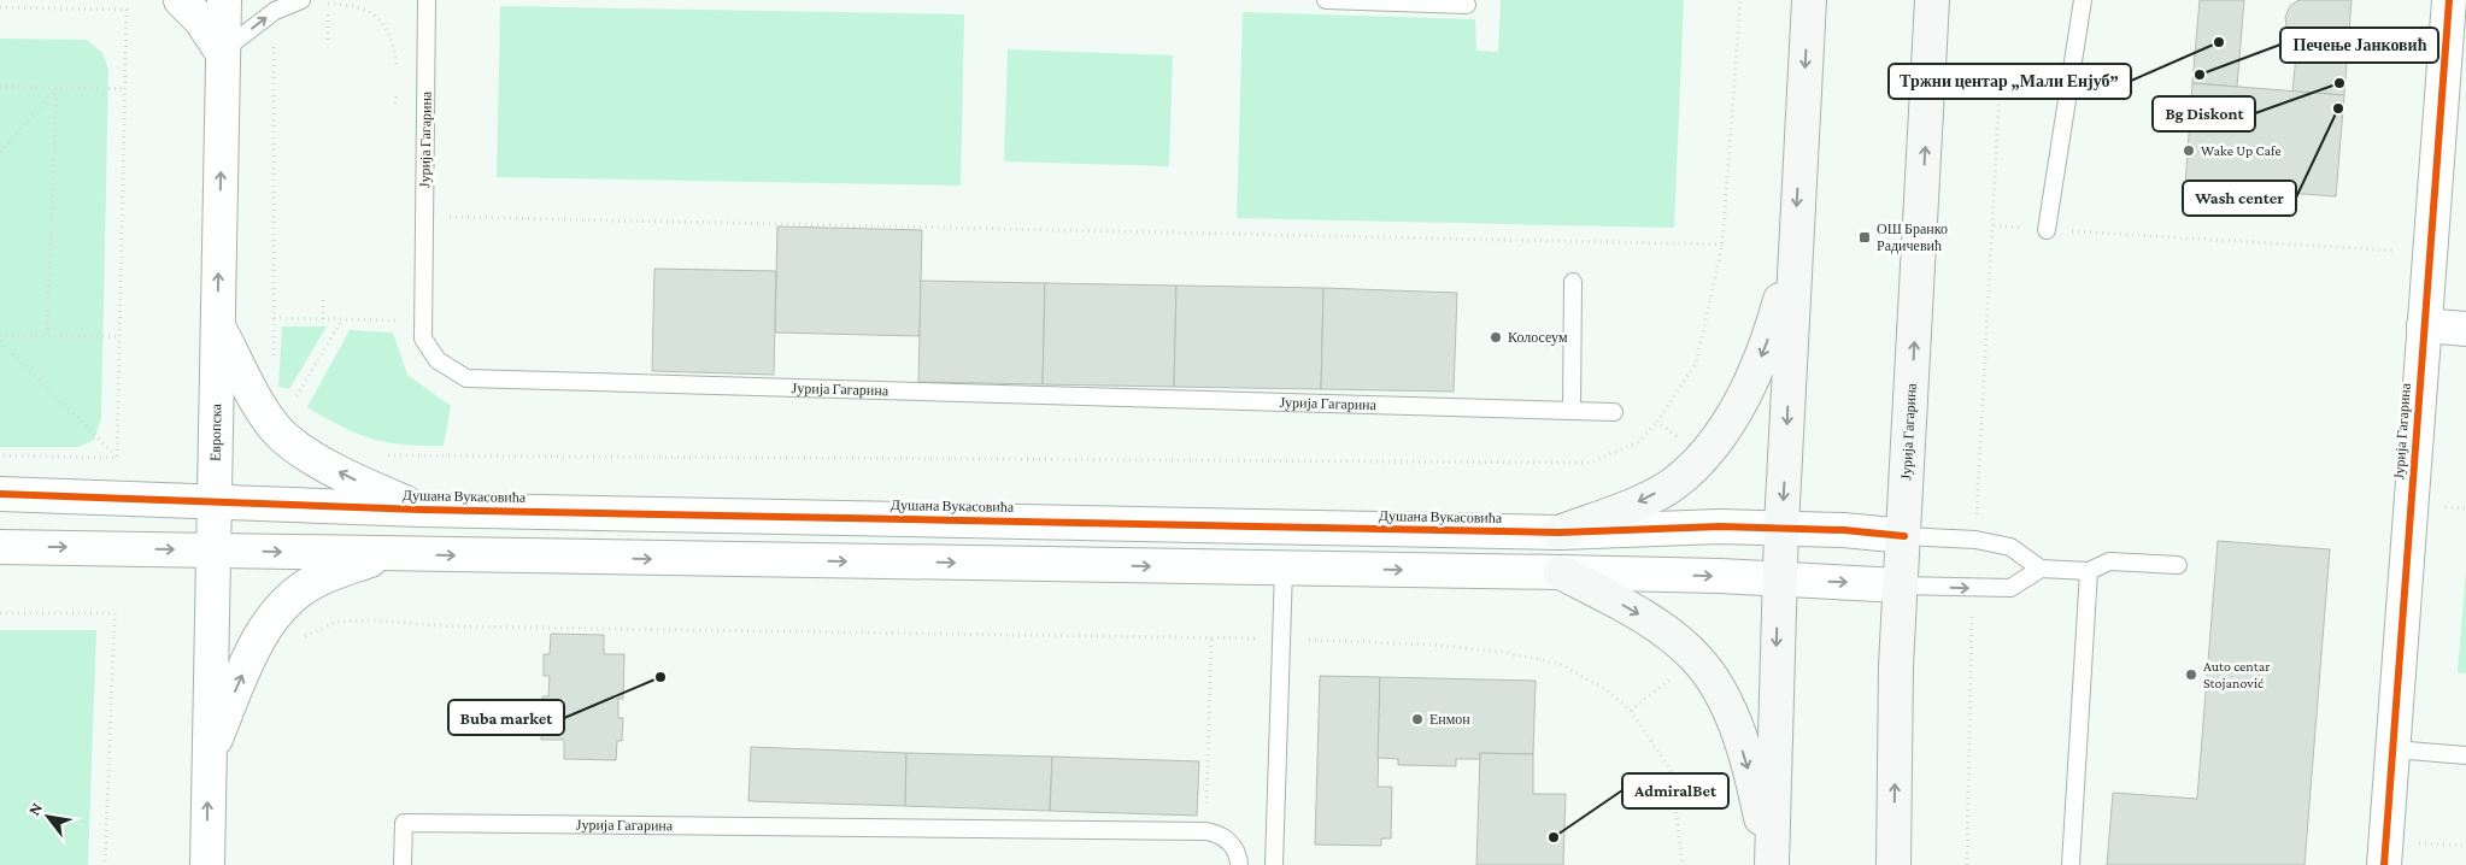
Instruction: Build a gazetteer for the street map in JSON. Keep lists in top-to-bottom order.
{
  "streets": {
    "main road": ["Јурија Гагарина"],
    "street": ["Европска", "Душана Вукасовића"]
  },
  "crossings": [
    ["Јурија Гагарина", "Душана Вукасовића"],
    ["Европска", "Душана Вукасовића"]
  ],
  "one_way": ["Европска"],
  "places": {
    "other": [
      "Тржни центар „Мали Енјуб”",
      "Печење Јанковић",
      "Bg Diskont",
      "Wash center",
      "Wake Up Cafe",
      "Колосеум",
      "Auto centar Stojanović",
      "Buba market",
      "Енмон",
      "AdmiralBet"
    ],
    "transit": ["ОШ Бранко Радичевић"]
  },
  "north": "top left"
}
